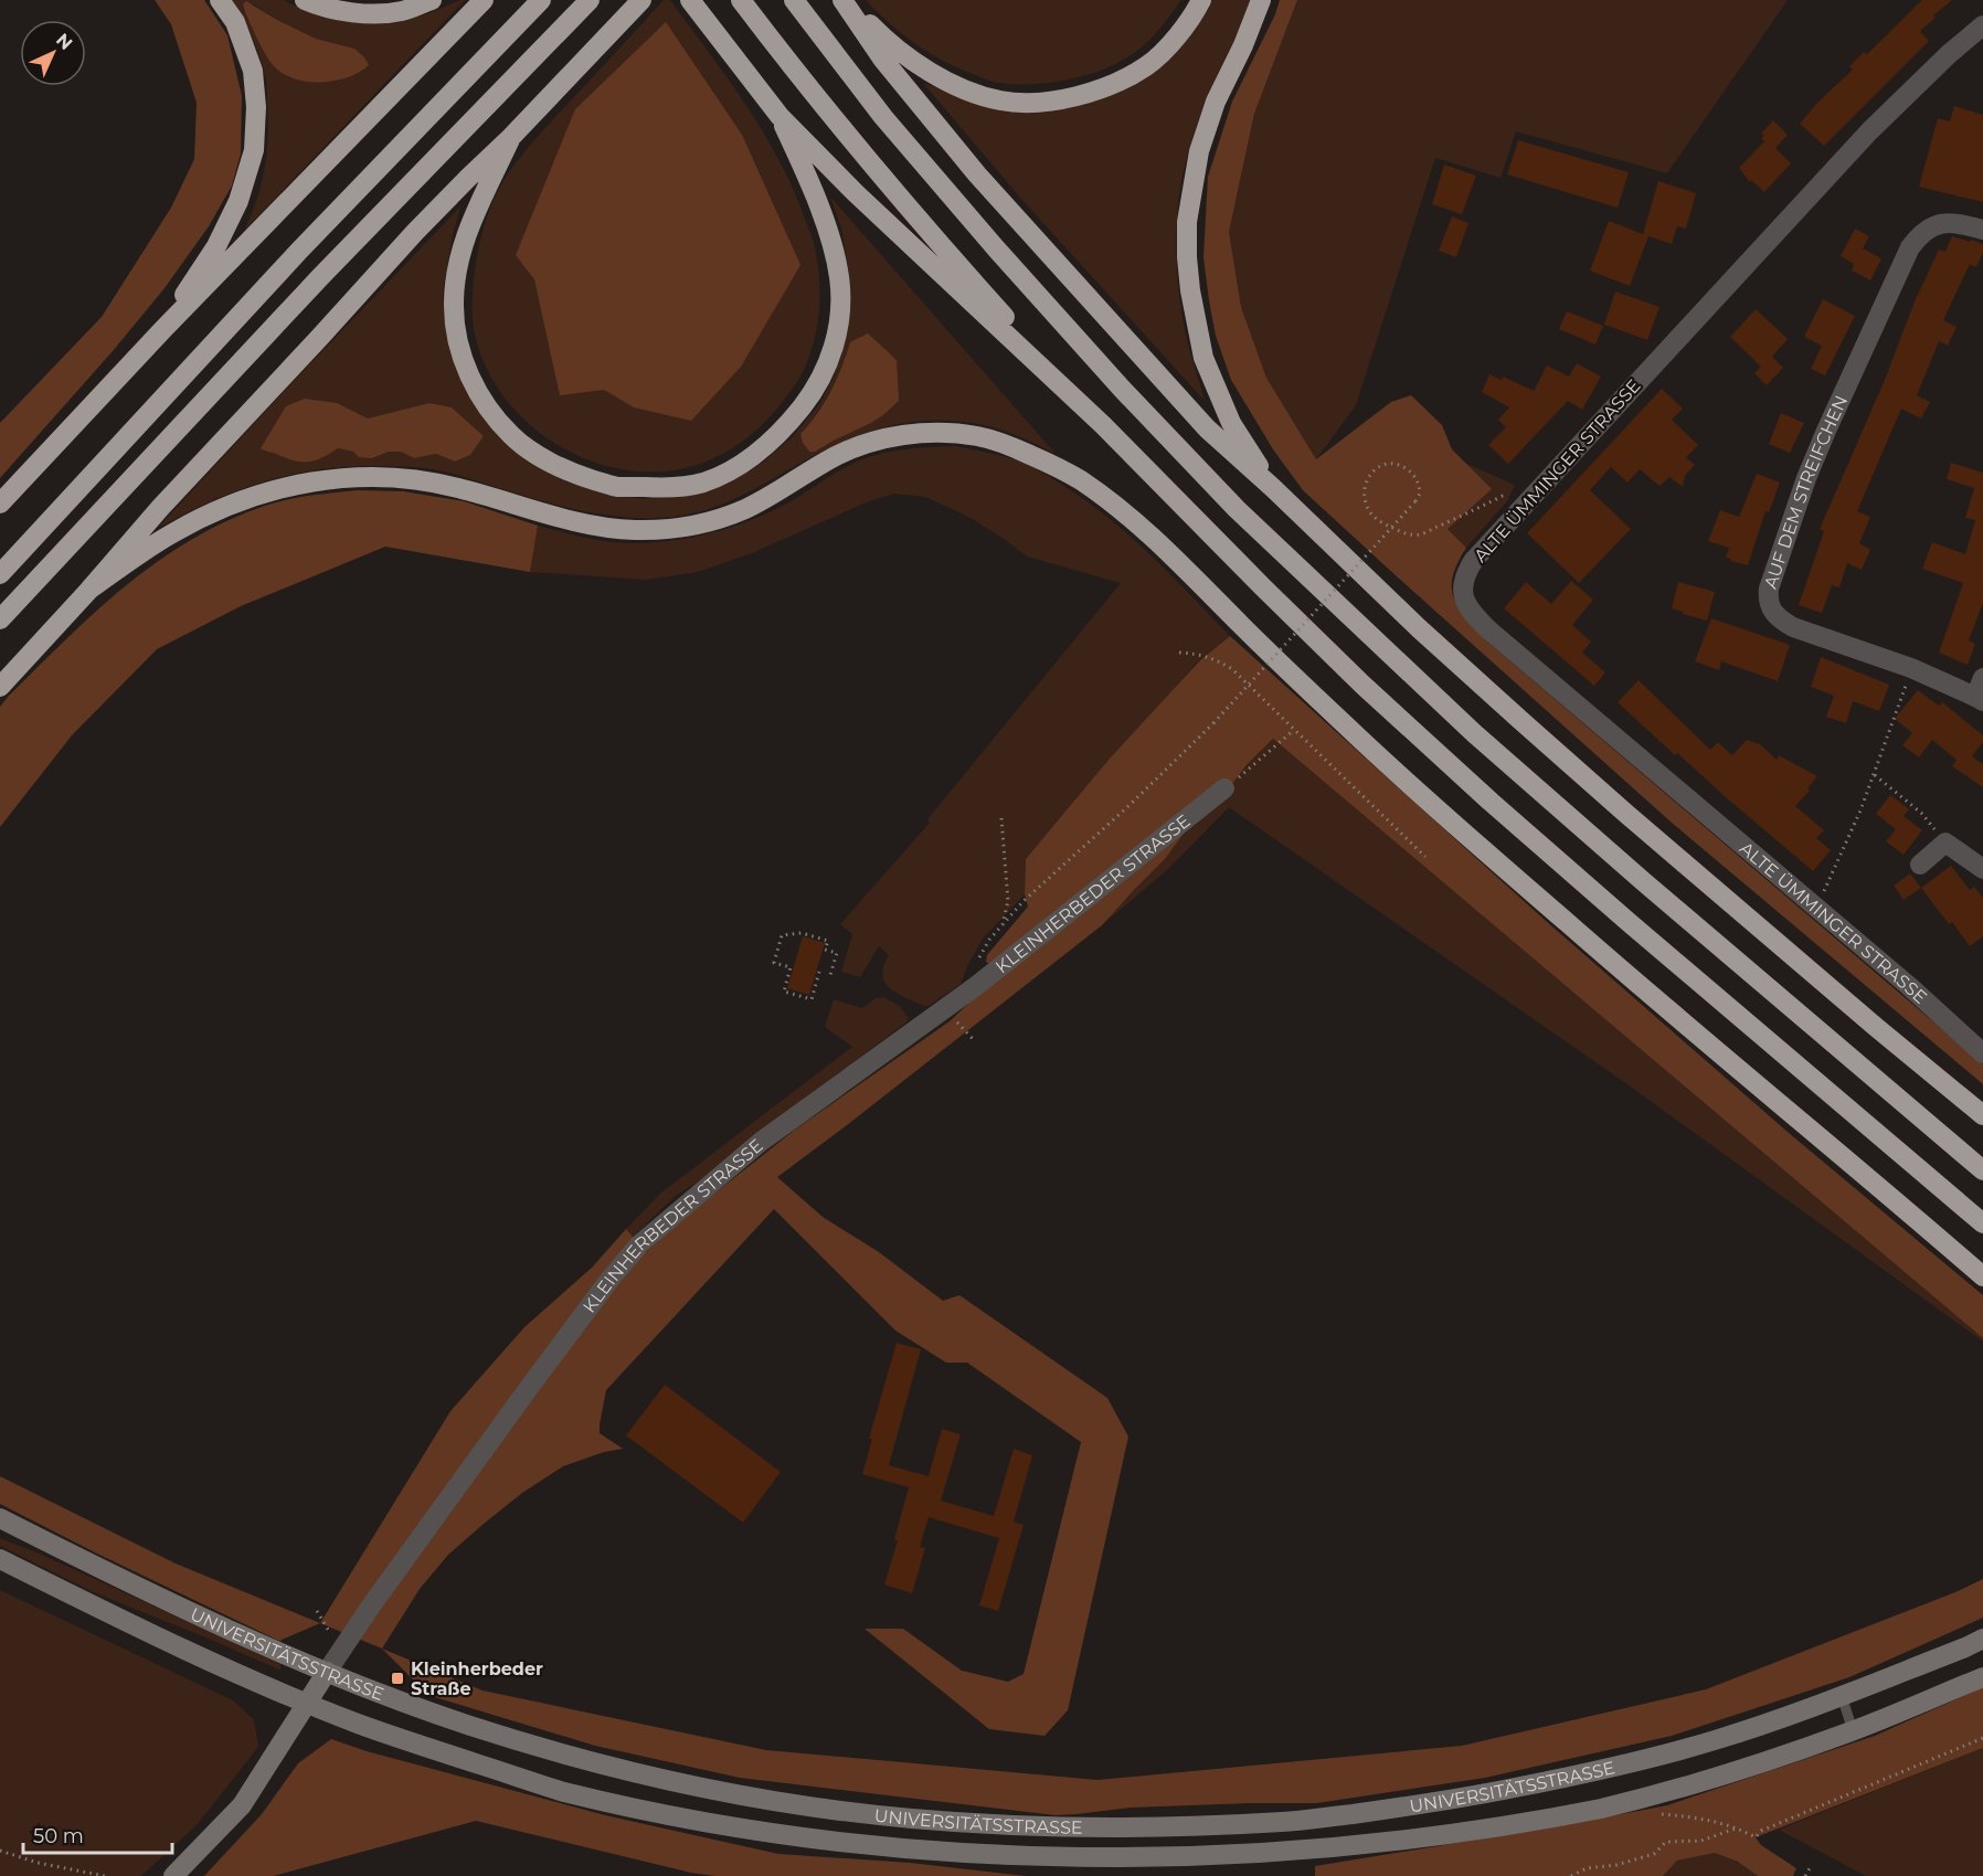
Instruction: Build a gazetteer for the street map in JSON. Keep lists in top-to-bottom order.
{
  "streets": {
    "main road": ["KLEINHERBEDER STRASSE", "UNIVERSITÄTSSTRASSE"],
    "street": ["ALTE ÜMMINGER STRASSE", "AUF DEM STREIFCHEN"]
  },
  "crossings": [
    ["KLEINHERBEDER STRASSE", "UNIVERSITÄTSSTRASSE"]
  ],
  "places": {
    "transit": ["Kleinherbeder Straße"]
  },
  "scale_bar": "50 m",
  "north": "top right"
}
